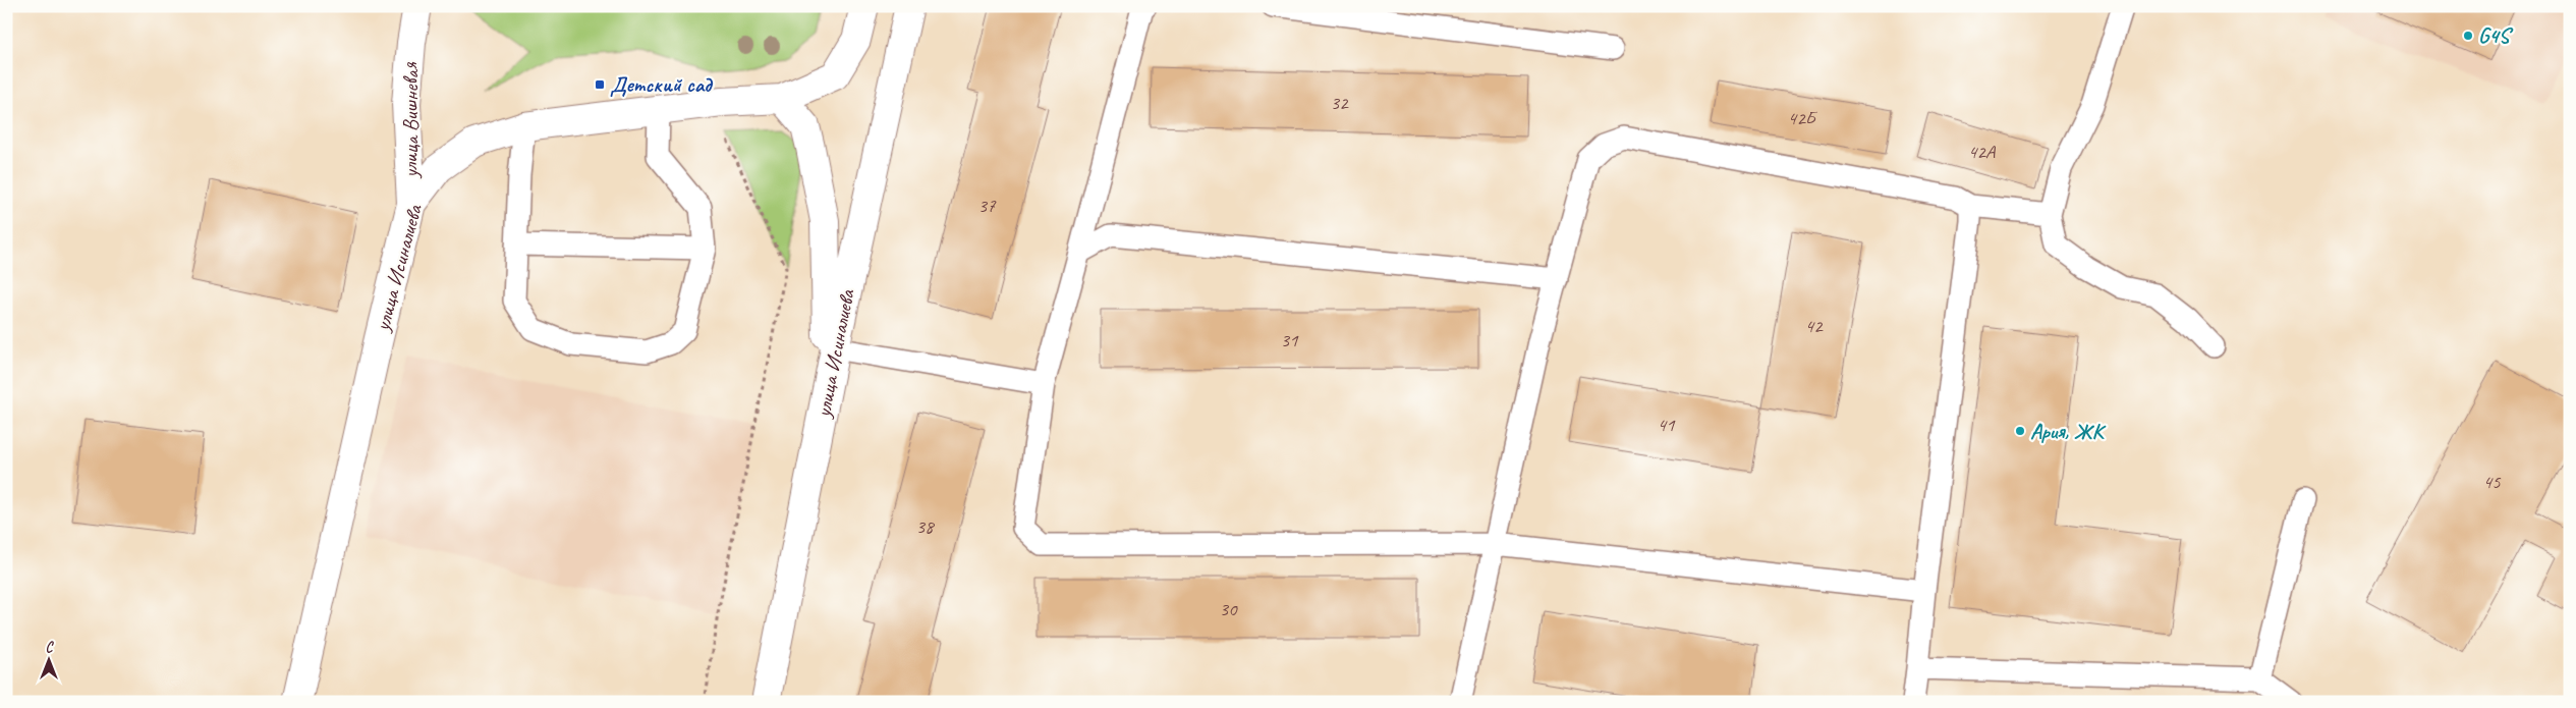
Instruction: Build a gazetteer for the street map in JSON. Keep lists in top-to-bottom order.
{
  "streets": {
    "street": ["улица Вишневая", "улица Исиналиева"]
  },
  "crossings": [
    ["улица Вишневая", "улица Исиналиева"]
  ],
  "places": {
    "other": ["G4S", "Ария, ЖК"],
    "transit": ["Детский сад"]
  },
  "house_numbers": [
    "32",
    "42Б",
    "42А",
    "37",
    "42",
    "31",
    "41",
    "45",
    "38",
    "30"
  ],
  "north": "top"
}
